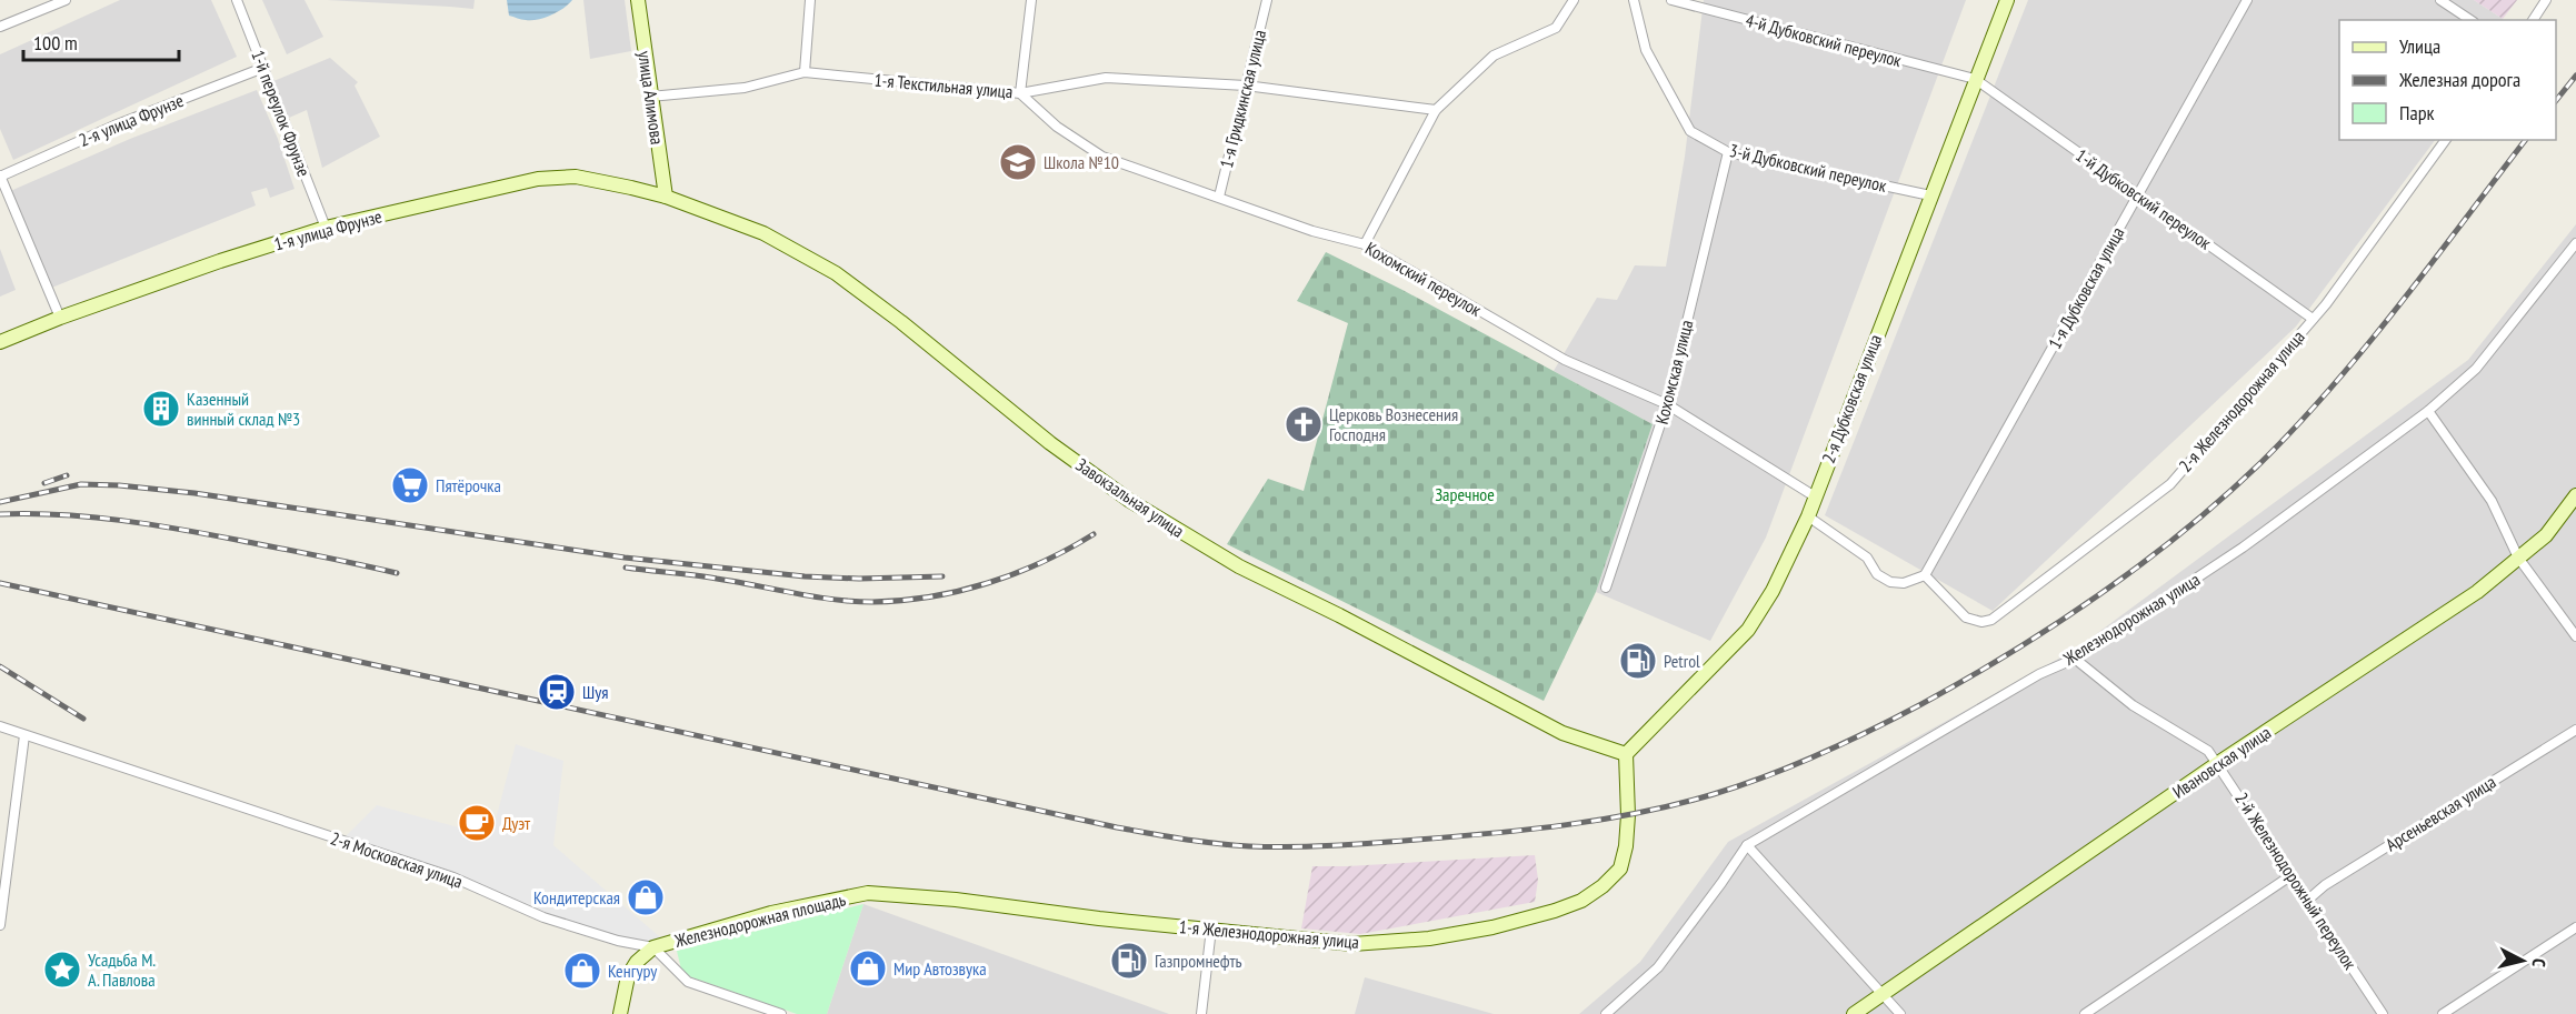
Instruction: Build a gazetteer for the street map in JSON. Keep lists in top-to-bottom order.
{
  "streets": {
    "main road": [
      "улица Алимова",
      "1-я улица Фрунзе",
      "2-я Дубковская улица",
      "Завокзальная улица",
      "Ивановская улица",
      "Железнодорожная площадь",
      "1-я Железнодорожная улица"
    ],
    "street": [
      "4-й Дубковский переулок",
      "1-я Текстильная улица",
      "1-я Гридкинская улица",
      "1-й переулок Фрунзе",
      "2-я улица Фрунзе",
      "3-й Дубковский переулок",
      "1-й Дубковский переулок",
      "Кохомский переулок",
      "1-я Дубковская улица",
      "Кохомская улица",
      "2-я Железнодорожная улица",
      "Железнодорожная улица",
      "Арсеньевская улица",
      "2-я Московская улица",
      "2-й Железнодорожный переулок"
    ]
  },
  "crossings": [
    ["4-й Дубковский переулок", "1-й Дубковский переулок"],
    ["4-й Дубковский переулок", "2-я Дубковская улица"],
    ["1-я Текстильная улица", "улица Алимова"],
    ["1-я Текстильная улица", "1-я Гридкинская улица"],
    ["1-я Текстильная улица", "Кохомский переулок"],
    ["улица Алимова", "1-я улица Фрунзе"],
    ["улица Алимова", "Завокзальная улица"],
    ["1-я Гридкинская улица", "Кохомский переулок"],
    ["1-й переулок Фрунзе", "2-я улица Фрунзе"],
    ["1-й переулок Фрунзе", "1-я улица Фрунзе"],
    ["3-й Дубковский переулок", "Кохомская улица"],
    ["3-й Дубковский переулок", "2-я Дубковская улица"],
    ["1-й Дубковский переулок", "1-я Дубковская улица"],
    ["1-й Дубковский переулок", "2-я Дубковская улица"],
    ["1-й Дубковский переулок", "2-я Железнодорожная улица"],
    ["1-я улица Фрунзе", "Завокзальная улица"],
    ["Кохомский переулок", "Кохомская улица"],
    ["Кохомский переулок", "2-я Дубковская улица"],
    ["1-я Дубковская улица", "2-я Железнодорожная улица"],
    ["2-я Дубковская улица", "Завокзальная улица"],
    ["2-я Дубковская улица", "1-я Железнодорожная улица"],
    ["Завокзальная улица", "1-я Железнодорожная улица"],
    ["Железнодорожная улица", "2-й Железнодорожный переулок"],
    ["Ивановская улица", "2-й Железнодорожный переулок"],
    ["Арсеньевская улица", "2-й Железнодорожный переулок"],
    ["2-я Московская улица", "Железнодорожная площадь"],
    ["Железнодорожная площадь", "1-я Железнодорожная улица"]
  ],
  "parks": ["Заречное"],
  "places": {
    "school or university": ["Школа №10"],
    "building": ["Казенный винный склад №3"],
    "church": ["Церковь Вознесения Господня"],
    "supermarket": ["Пятёрочка"],
    "fuel station": ["Petrol", "Газпромнефть"],
    "station": ["Шуя"],
    "cafe": ["Дуэт"],
    "shop": ["Кондитерская", "Мир Автозвука", "Кенгуру"],
    "place": ["Усадьба М. А. Павлова"]
  },
  "legend": ["Улица", "Железная дорога", "Парк"],
  "scale_bar": "100 m",
  "north": "right"
}
